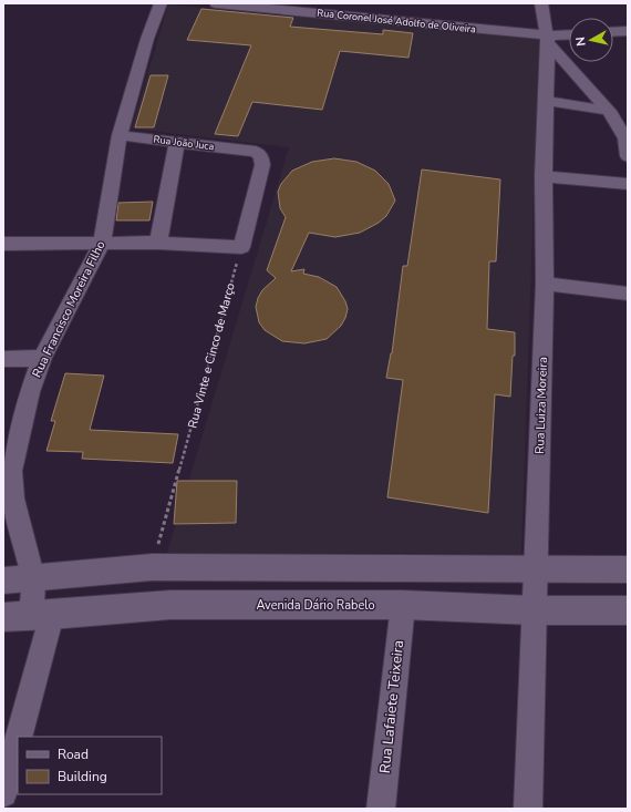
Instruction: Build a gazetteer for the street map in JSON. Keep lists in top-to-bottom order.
{
  "streets": {
    "main road": ["Avenida Dário Rabelo"],
    "street": [
      "Rua Coronel José Adolfo de Oliveira",
      "Rua João Juca",
      "Rua Francisco Moreira Filho",
      "Rua Luiza Moreira",
      "Rua Lafaiete Teixeira"
    ],
    "path": ["Rua Vinte e Cinco de Março"]
  },
  "crossings": [
    ["Rua Coronel José Adolfo de Oliveira", "Rua Luiza Moreira"],
    ["Rua João Juca", "Rua Francisco Moreira Filho"],
    ["Rua João Juca", "Rua Vinte e Cinco de Março"],
    ["Rua Francisco Moreira Filho", "Avenida Dário Rabelo"],
    ["Rua Luiza Moreira", "Avenida Dário Rabelo"],
    ["Avenida Dário Rabelo", "Rua Lafaiete Teixeira"]
  ],
  "legend": ["Road", "Building"],
  "north": "left"
}
